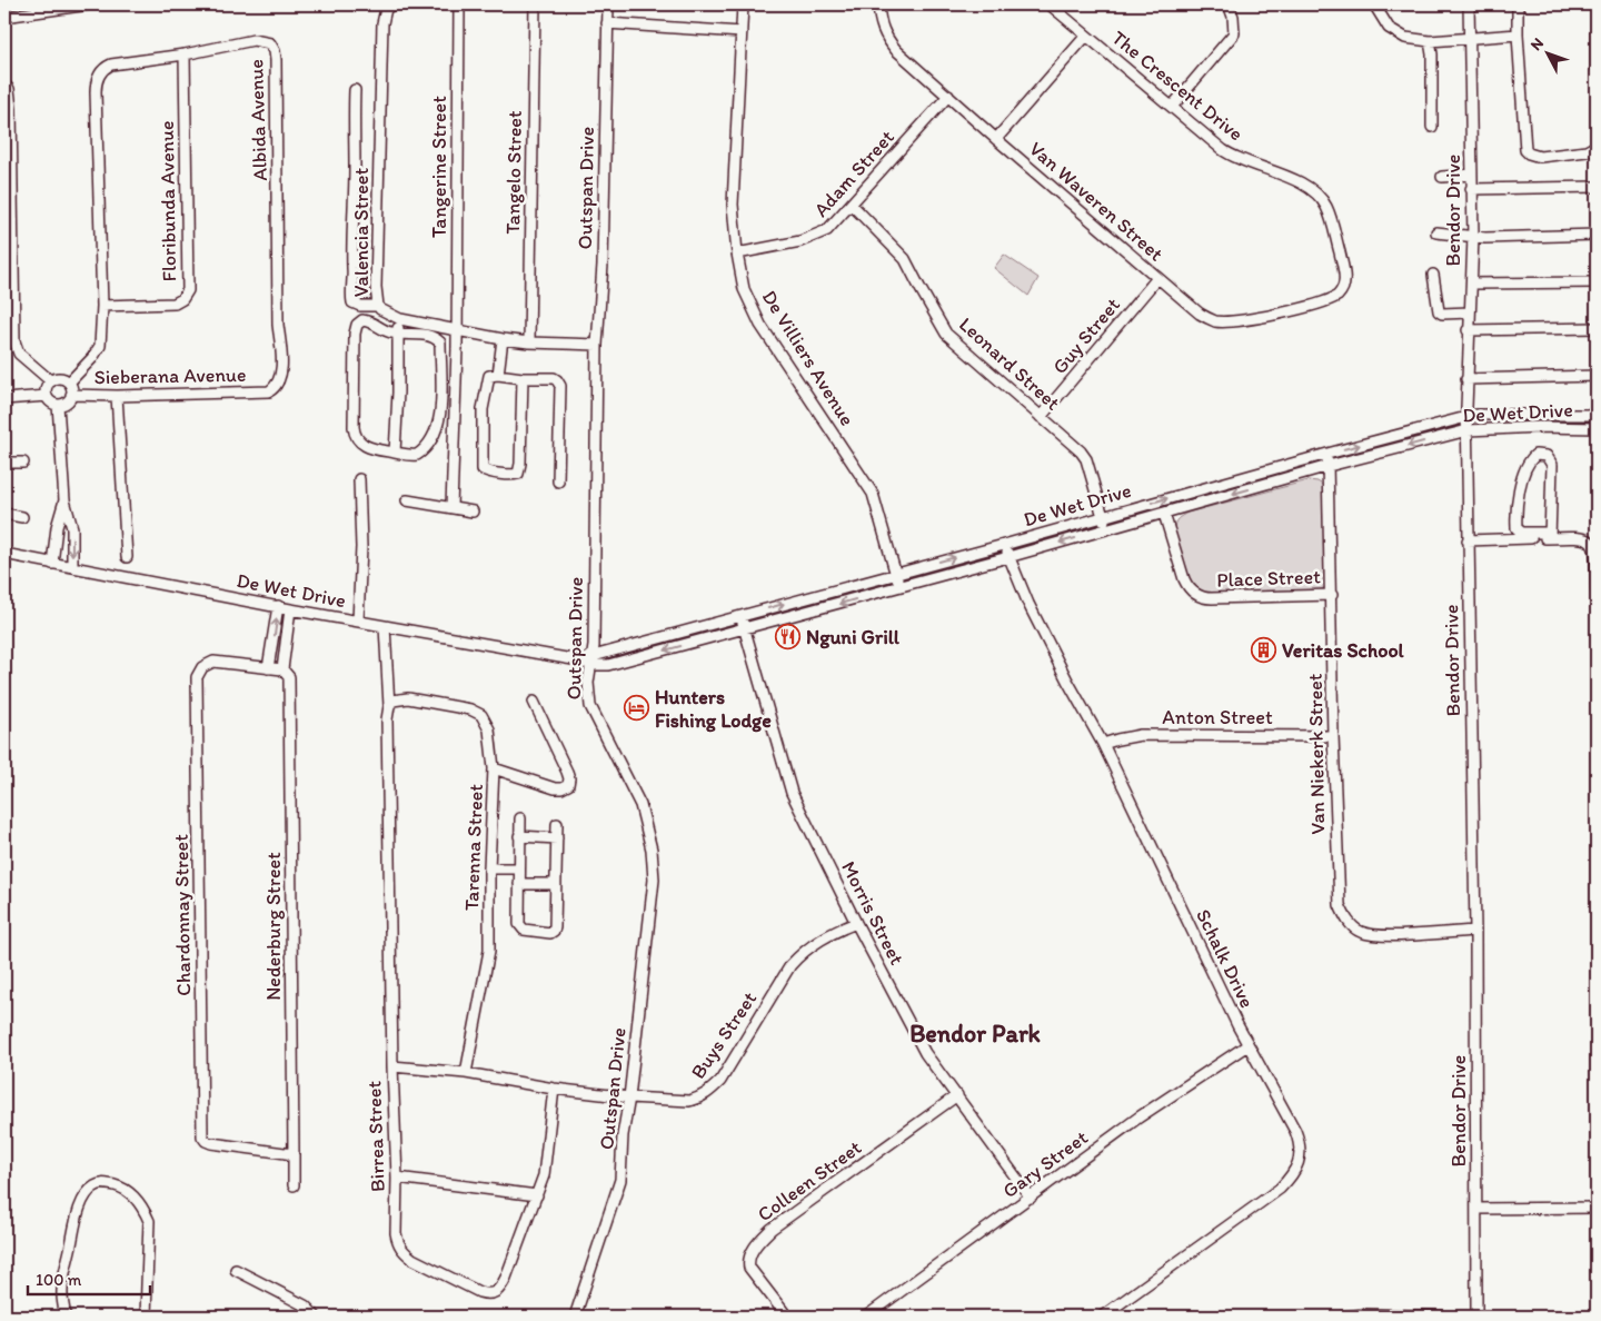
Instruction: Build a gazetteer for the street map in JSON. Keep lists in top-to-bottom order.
{
  "streets": {
    "street": [
      "The Crescent Drive",
      "Albida Avenue",
      "Tangerine Street",
      "Tangelo Street",
      "Adam Street",
      "Outspan Drive",
      "Floribunda Avenue",
      "Van Waveren Street",
      "Bendor Drive",
      "Valencia Street",
      "Guy Street",
      "De Villiers Avenue",
      "Leonard Street",
      "Sieberana Avenue",
      "De Wet Drive",
      "Place Street",
      "Anton Street",
      "Van Niekerk Street",
      "Tarenna Street",
      "Morris Street",
      "Chardonnay Street",
      "Nederburg Street",
      "Schalk Drive",
      "Buys Street",
      "Birrea Street",
      "Gary Street",
      "Colleen Street"
    ]
  },
  "crossings": [
    ["The Crescent Drive", "Van Waveren Street"],
    ["Albida Avenue", "Floribunda Avenue"],
    ["Albida Avenue", "Sieberana Avenue"],
    ["Tangerine Street", "Valencia Street"],
    ["Tangelo Street", "Valencia Street"],
    ["Adam Street", "Van Waveren Street"],
    ["Adam Street", "De Villiers Avenue"],
    ["Adam Street", "Leonard Street"],
    ["Outspan Drive", "Valencia Street"],
    ["Outspan Drive", "De Wet Drive"],
    ["Outspan Drive", "Buys Street"],
    ["Van Waveren Street", "Guy Street"],
    ["Bendor Drive", "De Wet Drive"],
    ["Bendor Drive", "Van Niekerk Street"],
    ["Guy Street", "Leonard Street"],
    ["De Villiers Avenue", "De Wet Drive"],
    ["Leonard Street", "De Wet Drive"],
    ["De Wet Drive", "Place Street"],
    ["De Wet Drive", "Van Niekerk Street"],
    ["De Wet Drive", "Morris Street"],
    ["De Wet Drive", "Nederburg Street"],
    ["De Wet Drive", "Schalk Drive"],
    ["De Wet Drive", "Birrea Street"],
    ["Place Street", "Van Niekerk Street"],
    ["Anton Street", "Van Niekerk Street"],
    ["Anton Street", "Schalk Drive"],
    ["Tarenna Street", "Buys Street"],
    ["Tarenna Street", "Birrea Street"],
    ["Morris Street", "Buys Street"],
    ["Morris Street", "Gary Street"],
    ["Morris Street", "Colleen Street"],
    ["Chardonnay Street", "Nederburg Street"],
    ["Schalk Drive", "Gary Street"],
    ["Buys Street", "Birrea Street"]
  ],
  "districts": ["Bendor Park"],
  "places": {
    "restaurant": ["Nguni Grill"],
    "building": ["Veritas School"],
    "hotel": ["Hunters Fishing Lodge"]
  },
  "scale_bar": "100 m",
  "north": "top left"
}
